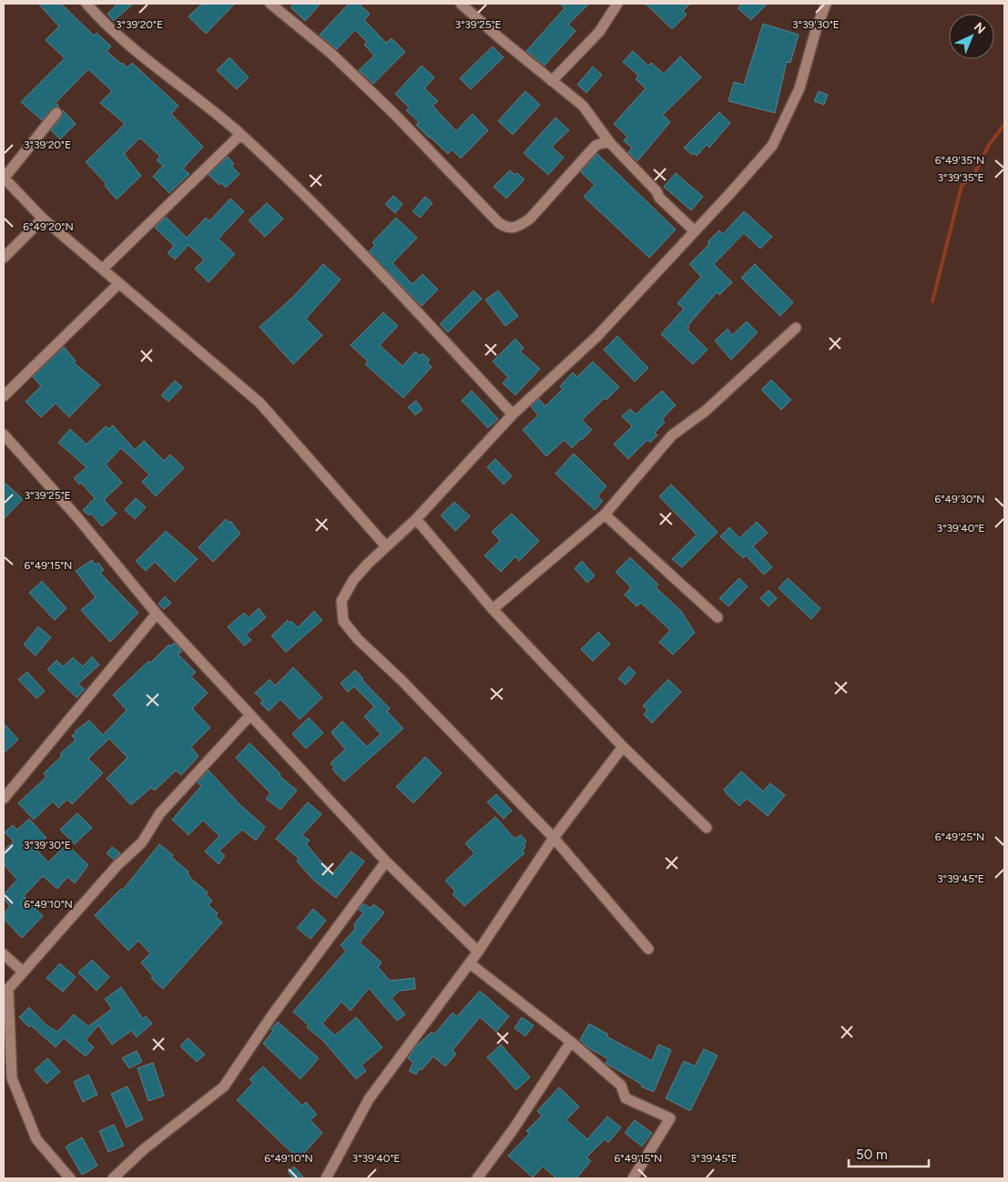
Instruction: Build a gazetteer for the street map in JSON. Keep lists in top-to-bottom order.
{
  "scale_bar": "50 m",
  "north": "top right",
  "coordinates": [
    "3°39'20\"E",
    "3°39'25\"E",
    "3°39'30\"E",
    "6°49'35\"N",
    "3°39'35\"E",
    "6°49'20\"N",
    "6°49'30\"N",
    "3°39'40\"E",
    "6°49'15\"N",
    "6°49'25\"N",
    "3°39'45\"E",
    "6°49'10\"N"
  ]
}
